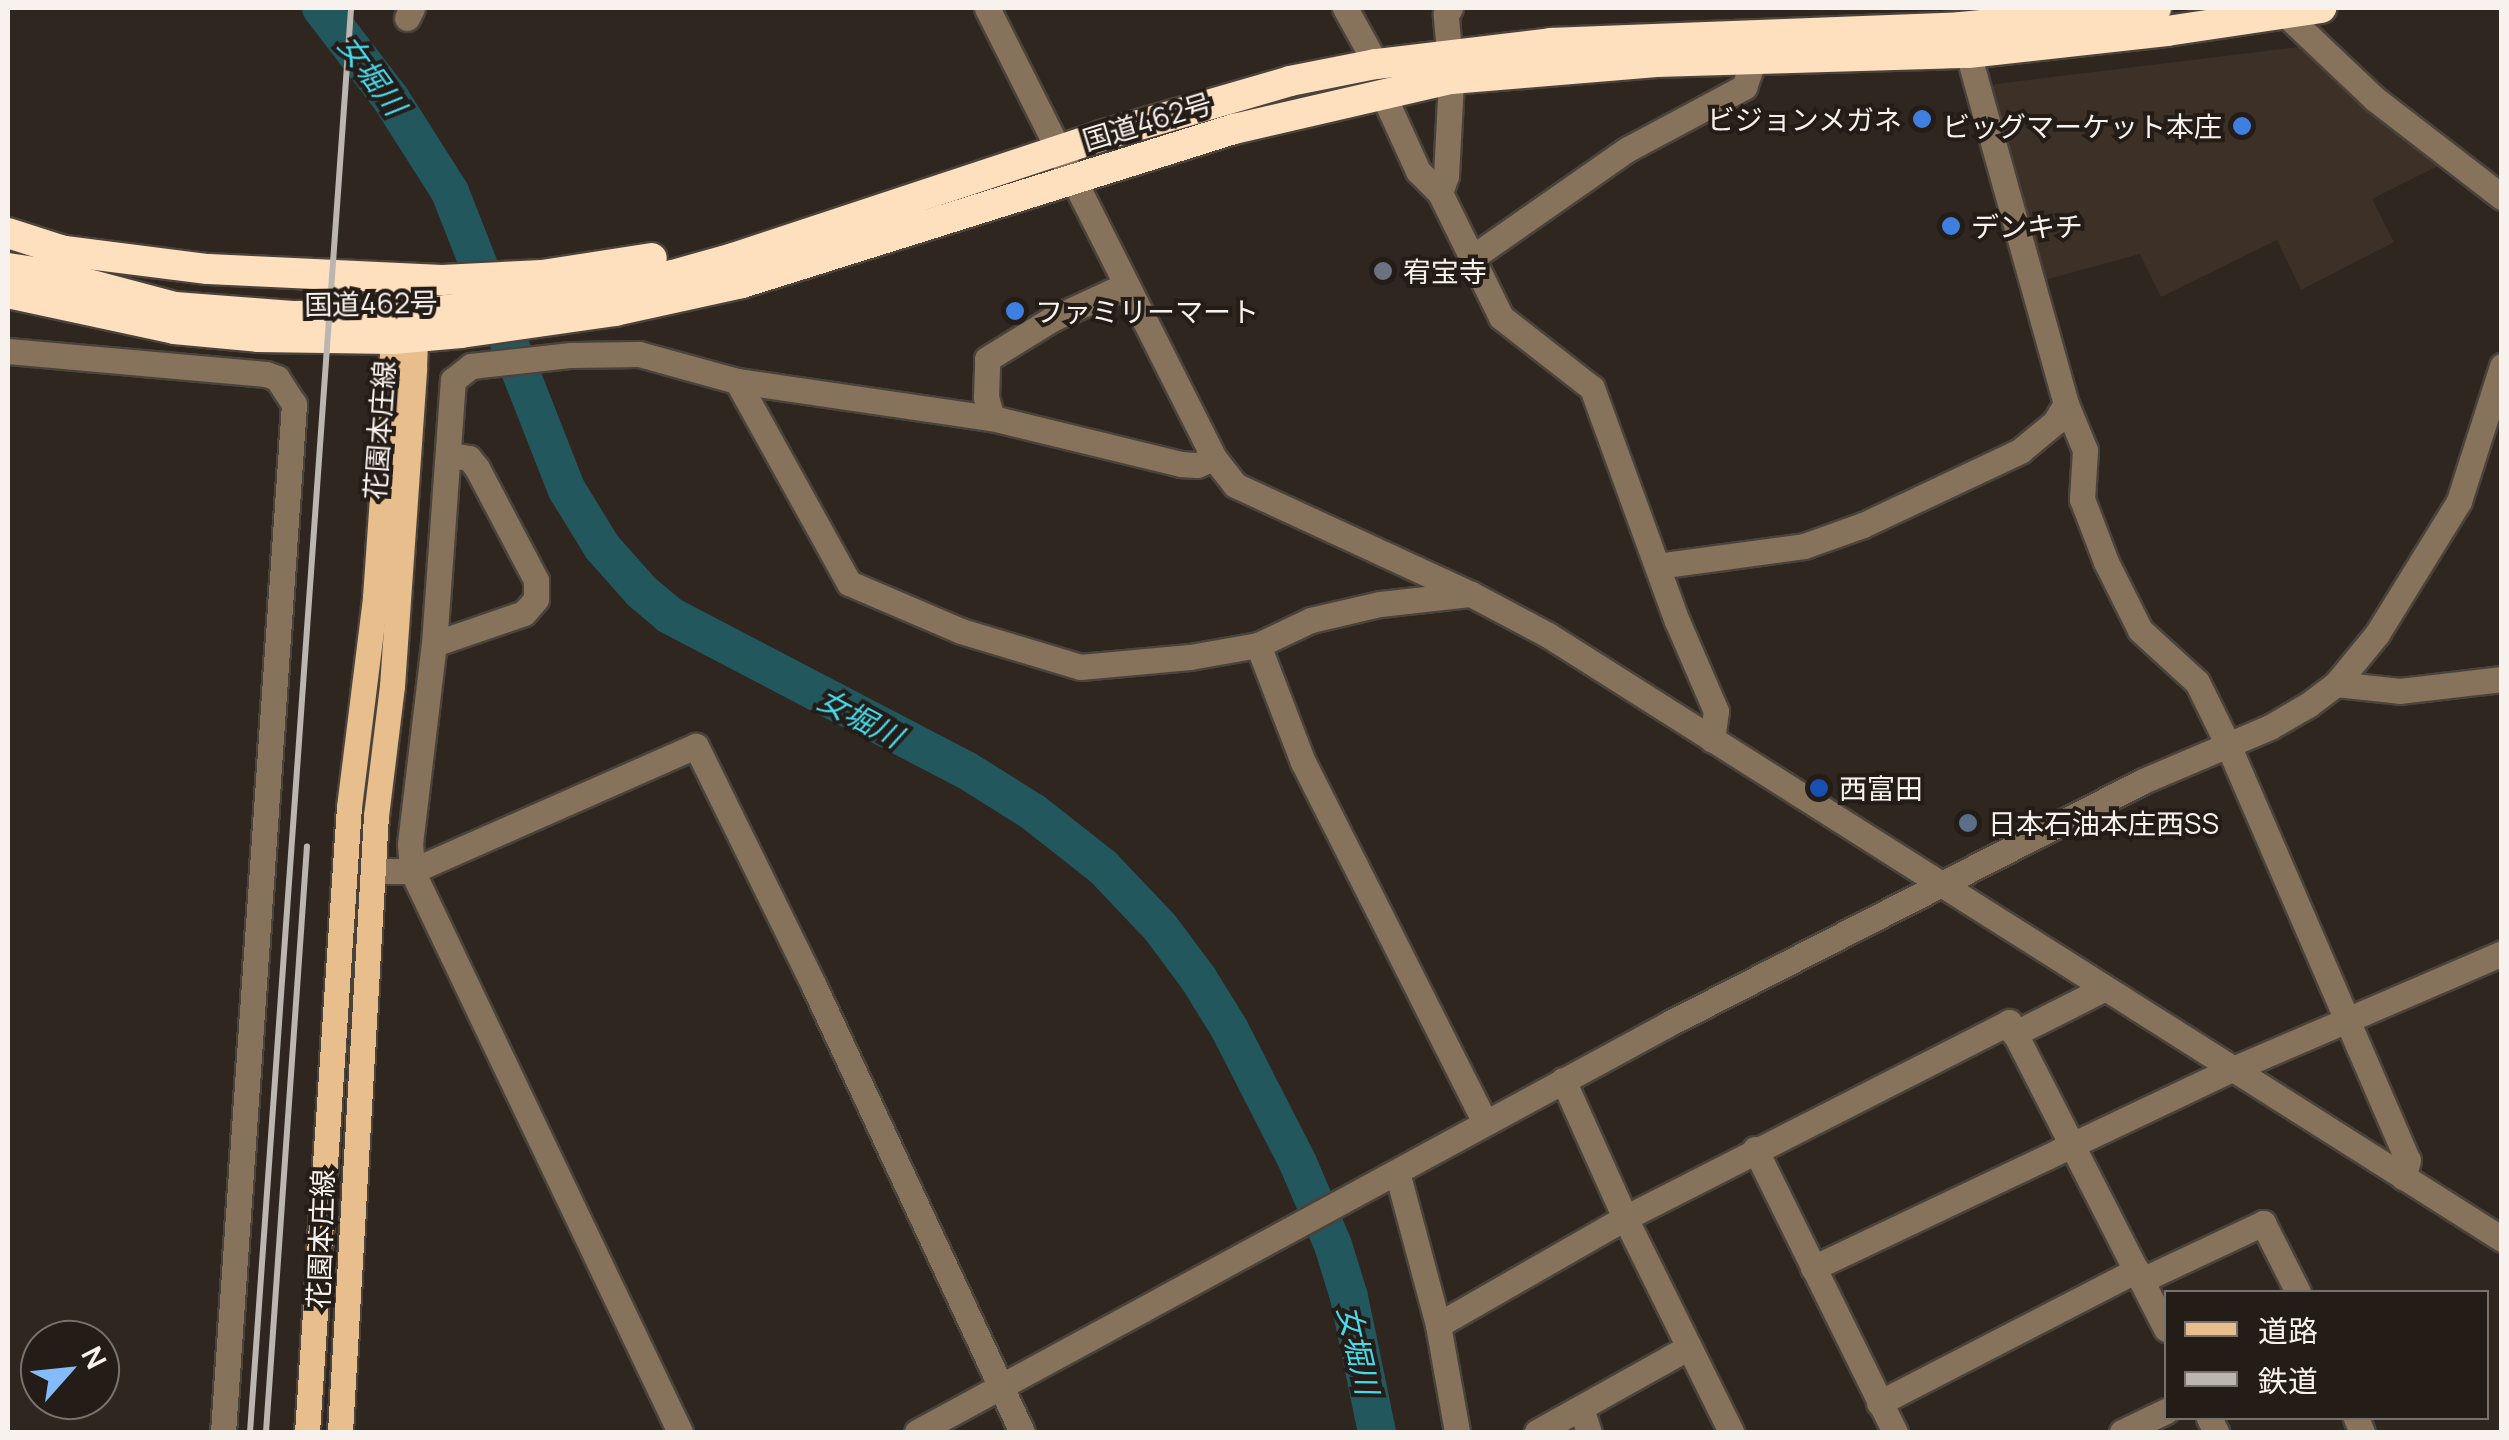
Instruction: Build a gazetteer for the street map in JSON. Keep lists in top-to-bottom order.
{
  "streets": {
    "highway": ["国道462号"],
    "main road": ["花園本庄線"]
  },
  "crossings": [
    ["国道462号", "花園本庄線"]
  ],
  "water": ["女堀川"],
  "places": [
    "ビジョンメガネ",
    "ビッグマーケット本庄",
    "デンキチ",
    "宥宝寺",
    "ファミリーマート",
    "西富田",
    "日本石油本庄西SS"
  ],
  "legend": ["道路", "鉄道"],
  "north": "top right"
}
